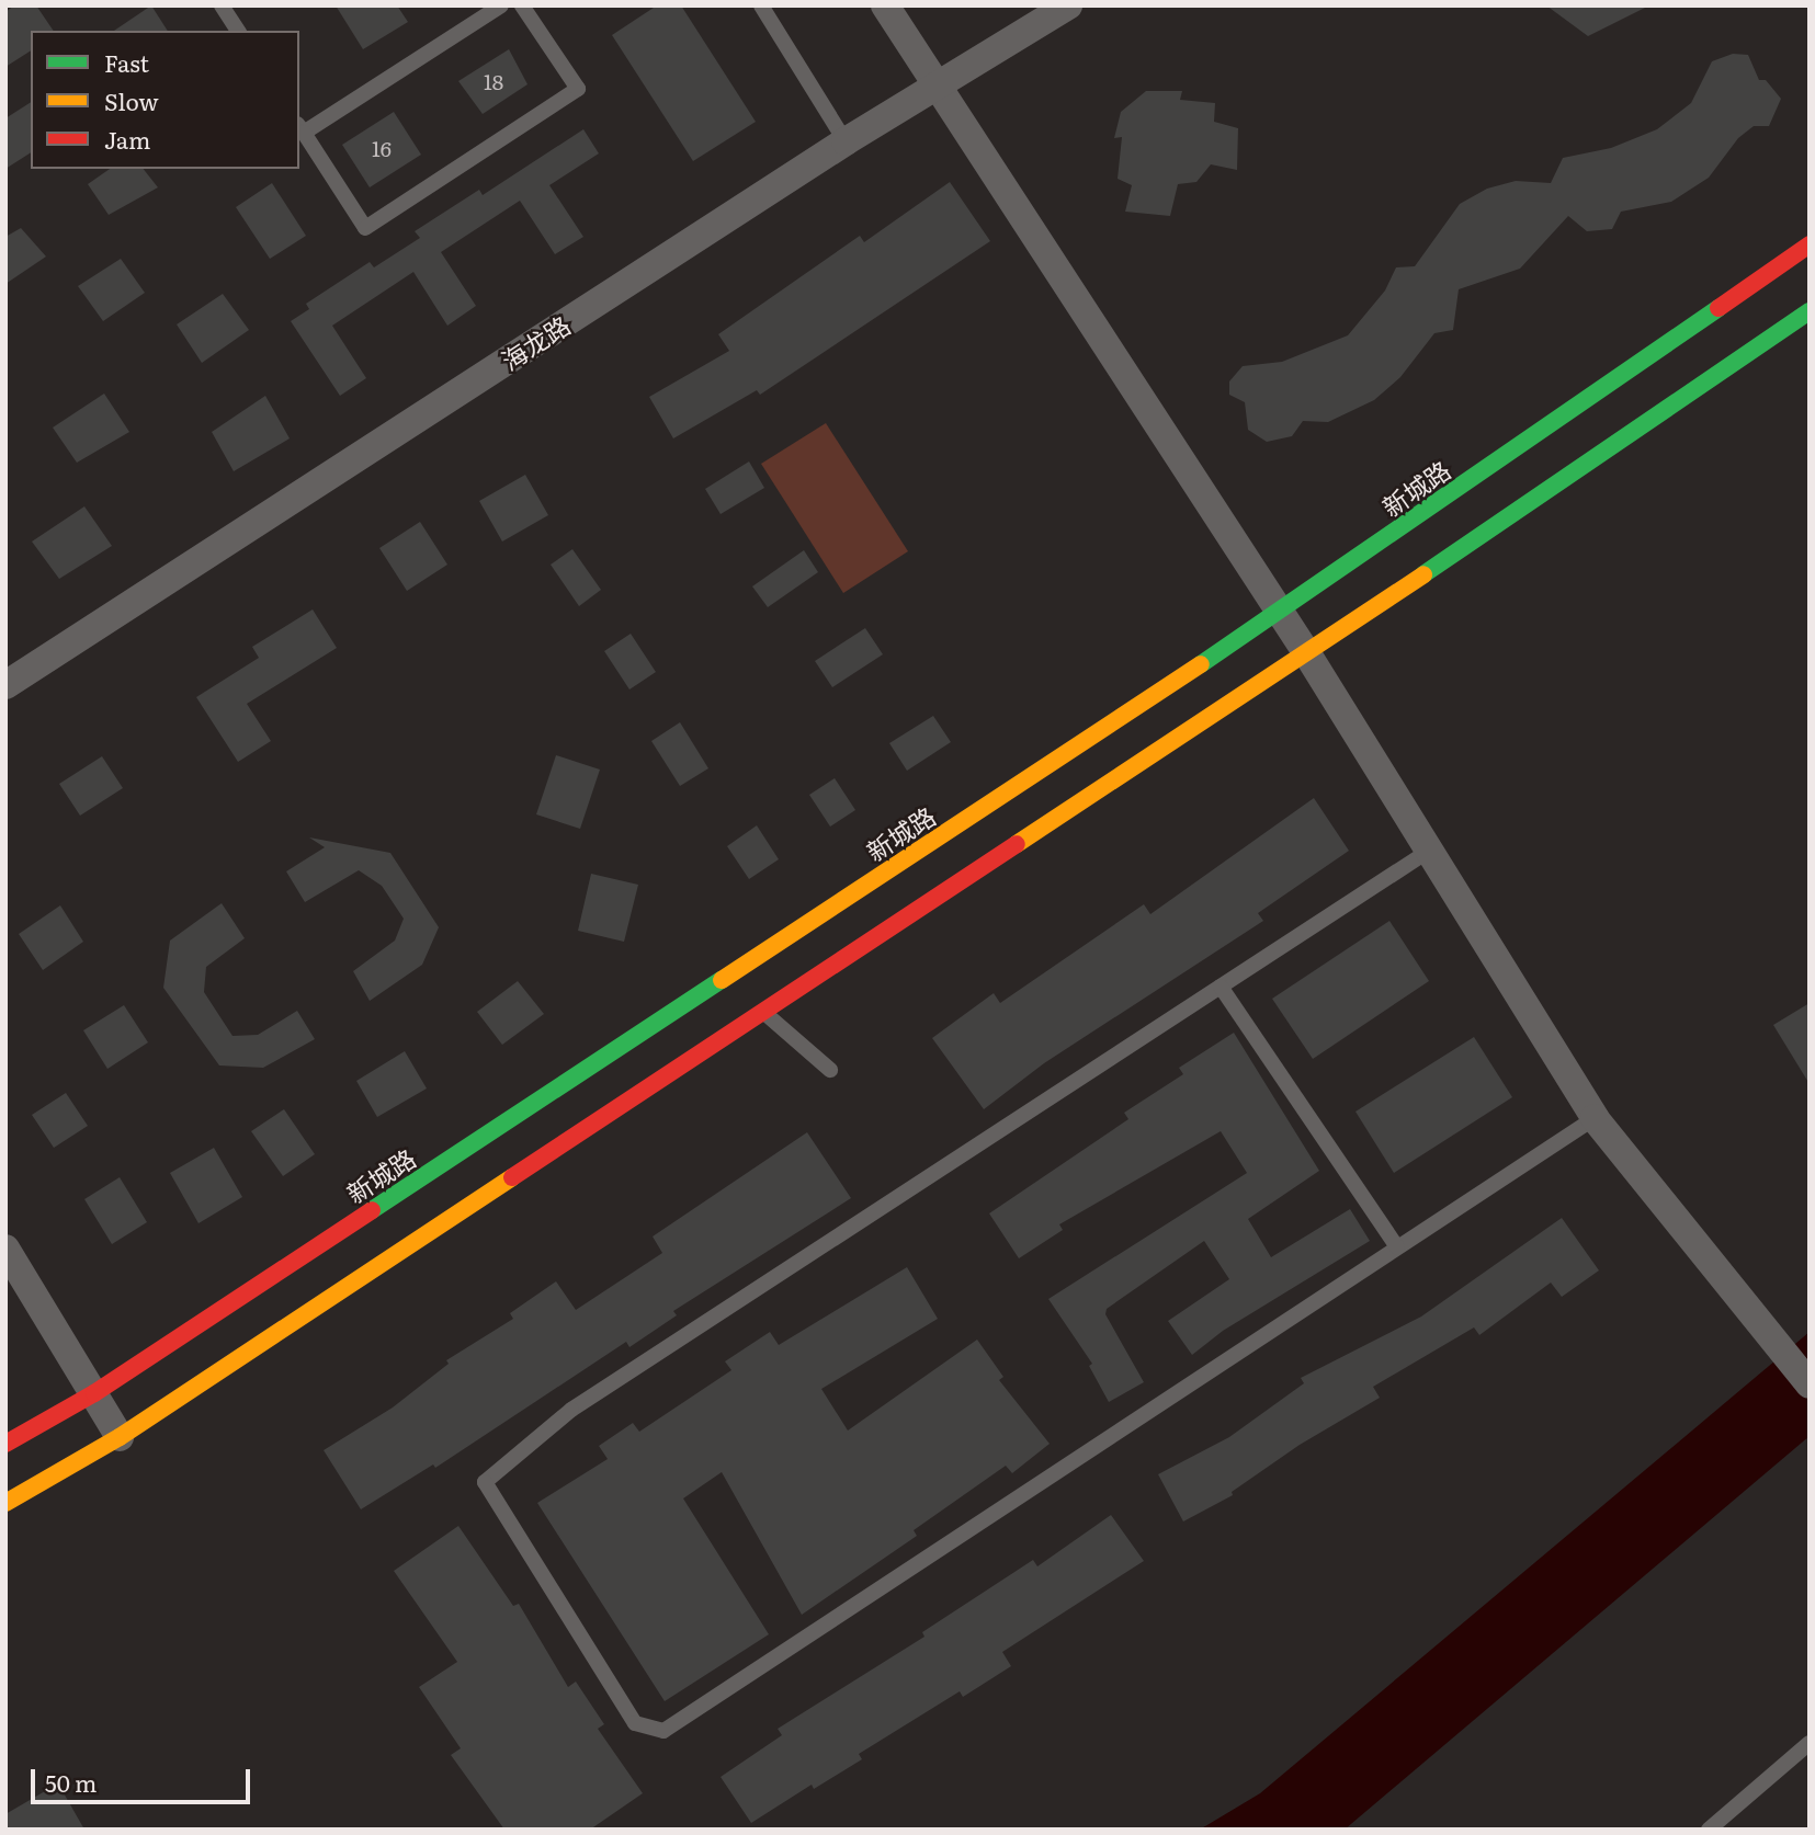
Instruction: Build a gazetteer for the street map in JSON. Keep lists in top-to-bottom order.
{
  "streets": {
    "main road": ["新城路"],
    "street": ["海龙路"]
  },
  "house_numbers": ["18", "16"],
  "legend": ["Fast", "Slow", "Jam"],
  "scale_bar": "50 m"
}
